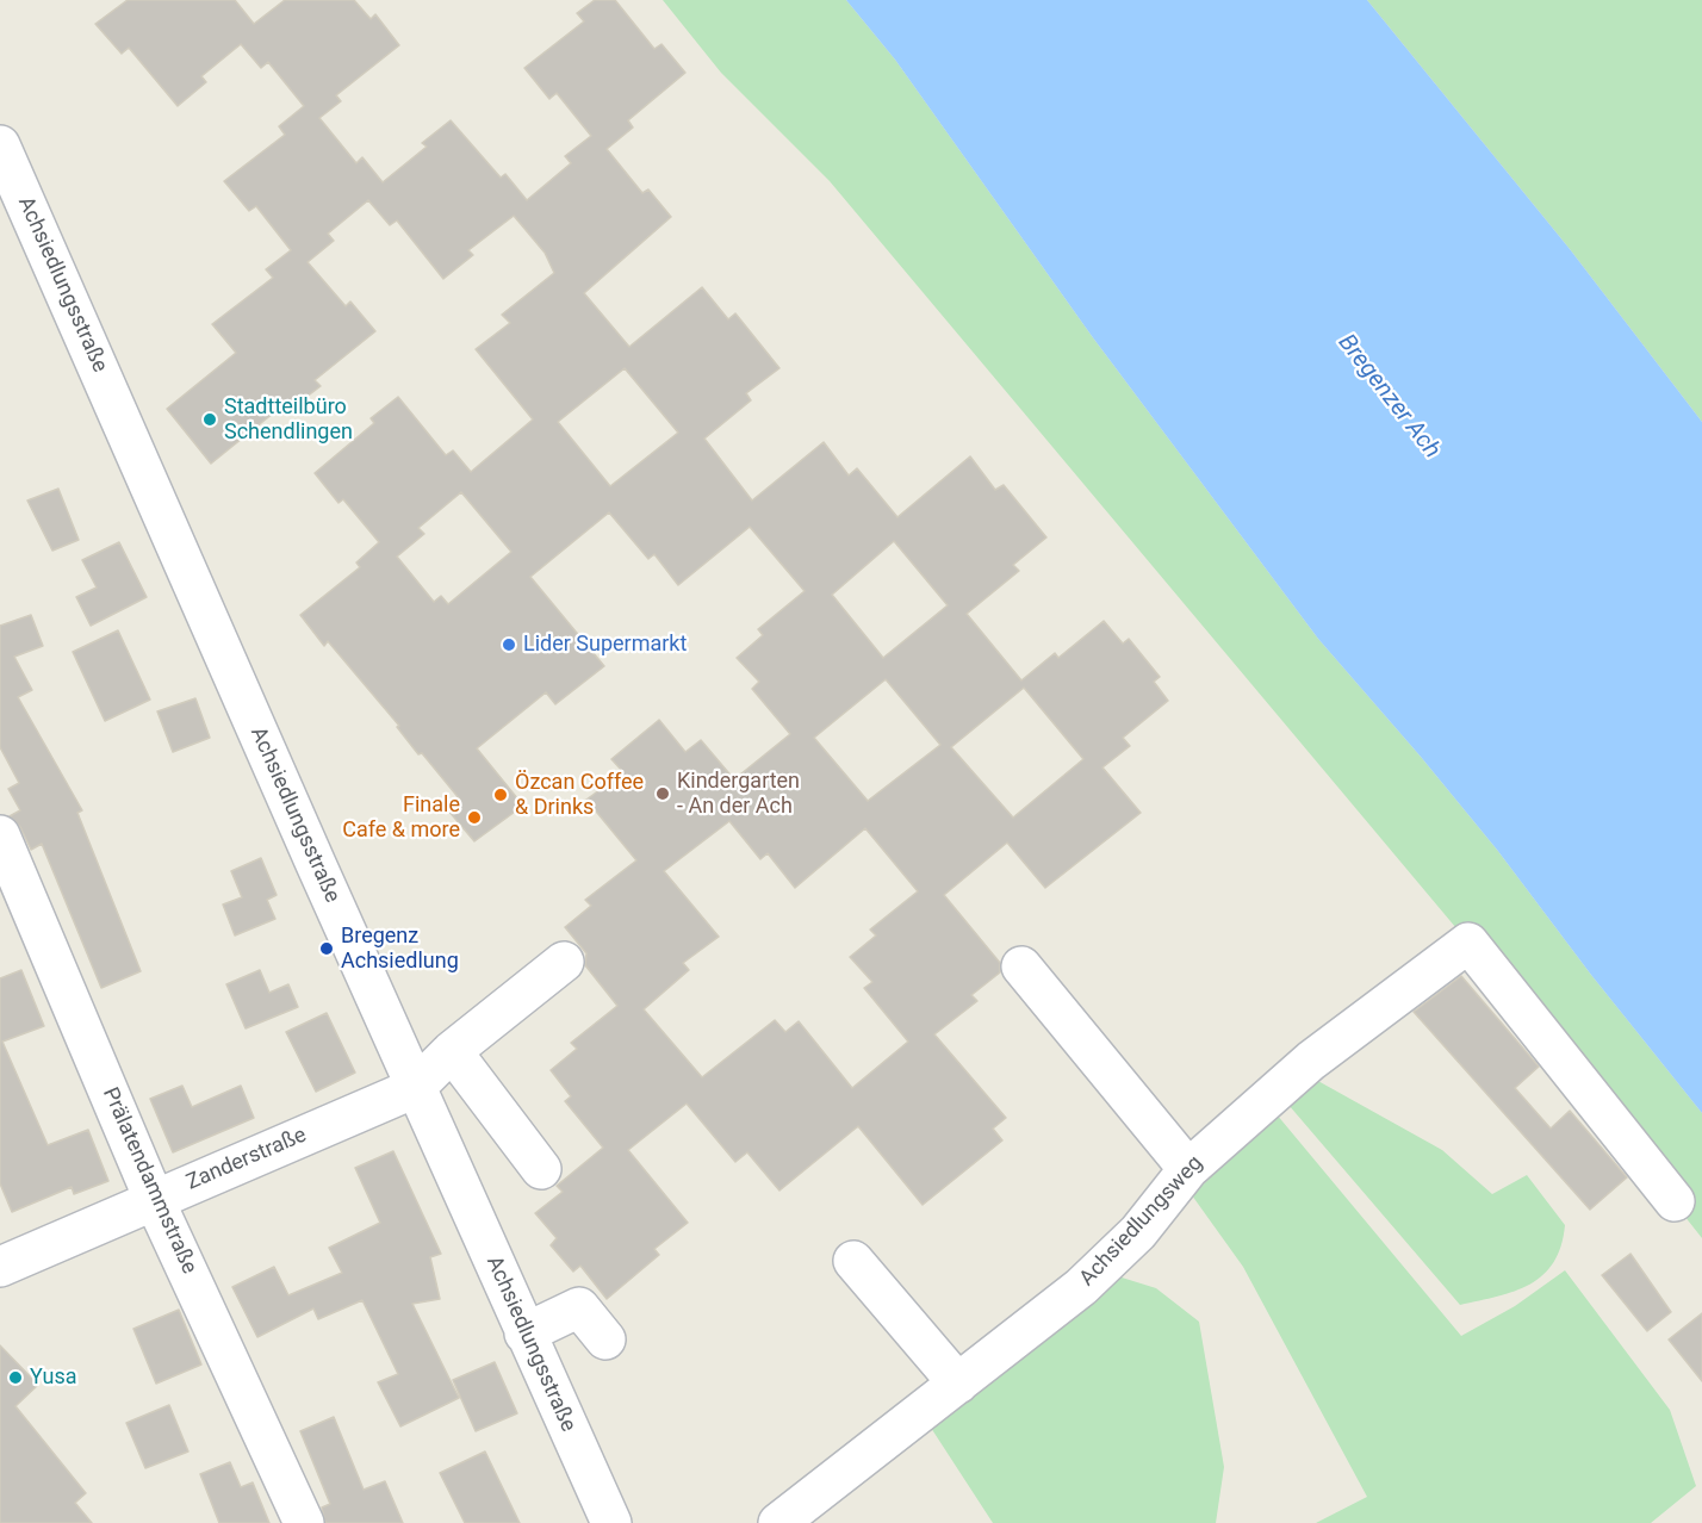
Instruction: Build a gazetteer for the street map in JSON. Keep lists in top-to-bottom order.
{
  "streets": {
    "street": [
      "Achsiedlungsstraße",
      "Zanderstraße",
      "Prälatendammstraße",
      "Achsiedlungsweg"
    ]
  },
  "crossings": [
    ["Achsiedlungsstraße", "Zanderstraße"],
    ["Zanderstraße", "Prälatendammstraße"]
  ],
  "water": ["Bregenzer Ach"],
  "places": [
    "Stadtteilbüro Schendlingen",
    "Lider Supermarkt",
    "Kindergarten - An der Ach",
    "Özcan Coffee & Drinks",
    "Finale Cafe & more",
    "Bregenz Achsiedlung",
    "Yusa"
  ]
}
